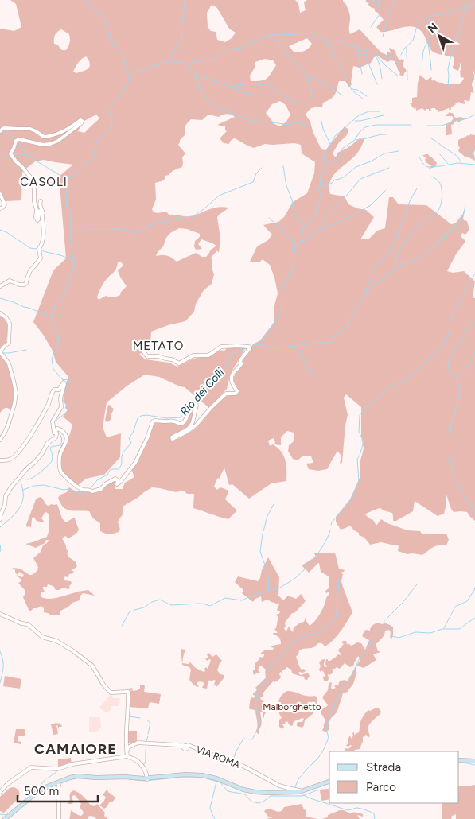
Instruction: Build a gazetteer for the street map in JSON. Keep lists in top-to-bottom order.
{
  "streets": {
    "street": ["VIA ROMA"]
  },
  "districts": ["CASOLI", "METATO", "CAMAIORE"],
  "water": ["Rio dei Colli"],
  "parks": ["Malborghetto"],
  "legend": ["Strada", "Parco"],
  "scale_bar": "500 m",
  "north": "top left"
}
